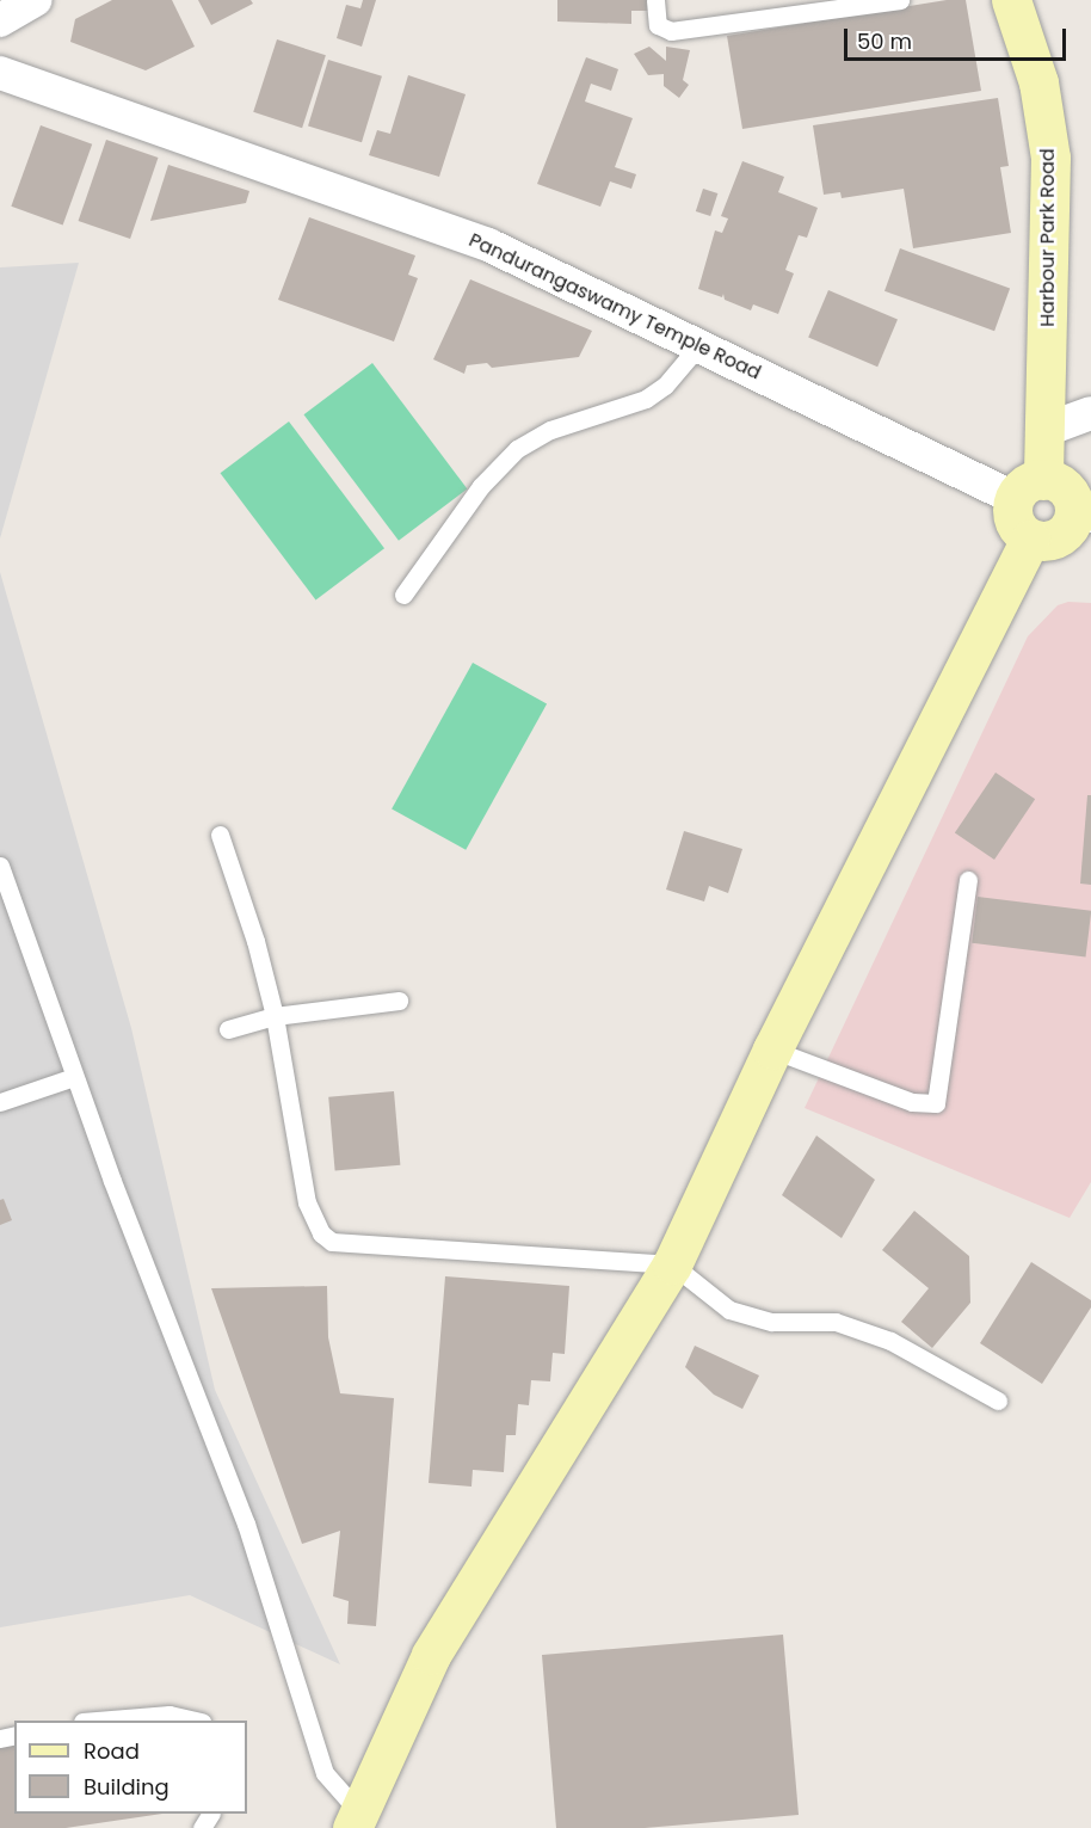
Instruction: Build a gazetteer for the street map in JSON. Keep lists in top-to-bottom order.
{
  "streets": {
    "street": ["Harbour Park Road", "Pandurangaswamy Temple Road"]
  },
  "crossings": [
    ["Harbour Park Road", "Pandurangaswamy Temple Road"]
  ],
  "legend": ["Road", "Building"],
  "scale_bar": "50 m"
}
